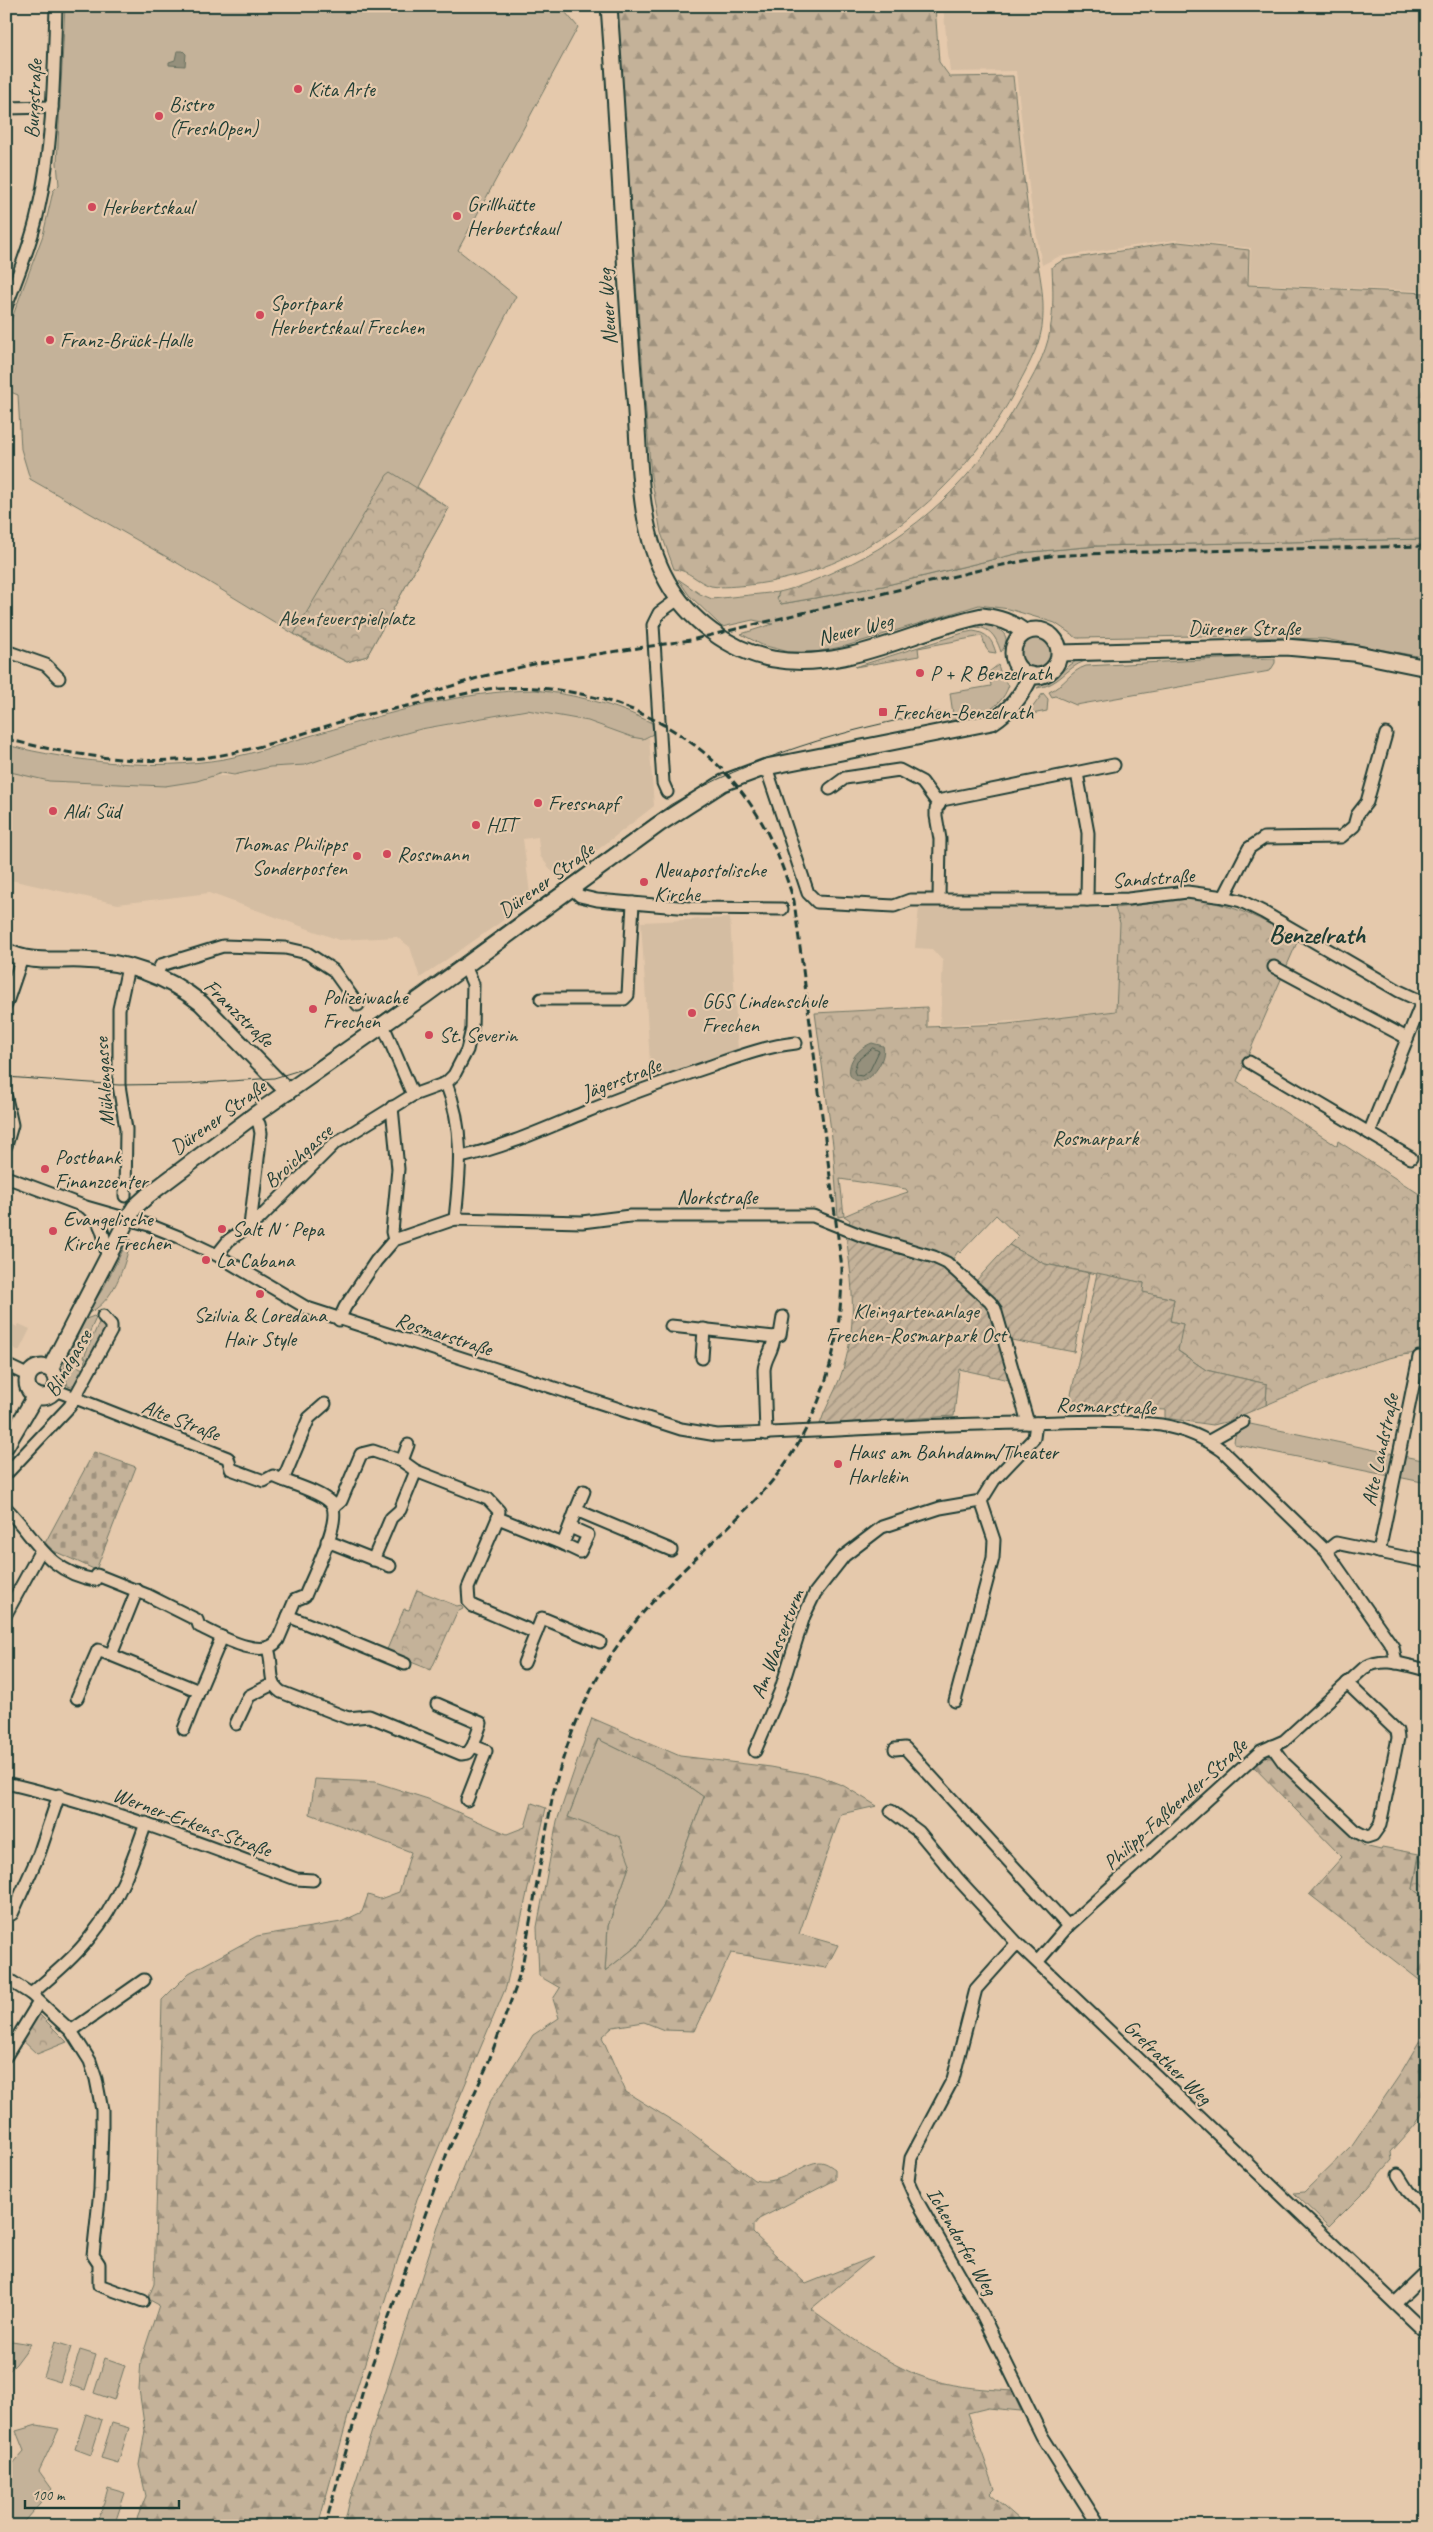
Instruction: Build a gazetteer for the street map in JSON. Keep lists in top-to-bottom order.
{
  "streets": {
    "main road": [
      "Neuer Weg",
      "Dürener Straße",
      "Franzstraße",
      "Blindgasse"
    ],
    "street": [
      "Burgstraße",
      "Sandstraße",
      "Jägerstraße",
      "Mühlengasse",
      "Broichgasse",
      "Norkstraße",
      "Rosmarstraße",
      "Alte Straße",
      "Alte Landstraße",
      "Am Wasserturm",
      "Philipp-Faßbender-Straße",
      "Werner-Erkens-Straße",
      "Grefrather Weg",
      "Ichendorfer Weg"
    ]
  },
  "crossings": [
    ["Neuer Weg", "Dürener Straße"],
    ["Dürener Straße", "Sandstraße"],
    ["Dürener Straße", "Franzstraße"],
    ["Dürener Straße", "Rosmarstraße"],
    ["Dürener Straße", "Blindgasse"],
    ["Franzstraße", "Mühlengasse"],
    ["Broichgasse", "Rosmarstraße"],
    ["Norkstraße", "Rosmarstraße"],
    ["Rosmarstraße", "Blindgasse"],
    ["Rosmarstraße", "Philipp-Faßbender-Straße"],
    ["Blindgasse", "Alte Straße"],
    ["Philipp-Faßbender-Straße", "Grefrather Weg"],
    ["Grefrather Weg", "Ichendorfer Weg"]
  ],
  "districts": ["Benzelrath"],
  "parks": ["Abenteuerspielplatz", "Rosmarpark", "Kleingartenanlage Frechen-Rosmarpark Ost"],
  "places": {
    "other": [
      "Kita Arte",
      "Bistro (FreshOpen)",
      "Herbertskaul",
      "Grillhütte Herbertskaul",
      "Sportpark Herbertskaul Frechen",
      "Franz-Brück-Halle",
      "P + R Benzelrath",
      "Fressnapf",
      "Aldi Süd",
      "HIT",
      "Rossmann",
      "Thomas Philipps Sonderposten",
      "Neuapostolische Kirche",
      "Polizeiwache Frechen",
      "GGS Lindenschule Frechen",
      "St. Severin",
      "Postbank Finanzcenter",
      "Salt N´ Pepa",
      "Evangelische Kirche Frechen",
      "La Cabana",
      "Szilvia & Loredana Hair Style",
      "Haus am Bahndamm/Theater Harlekin"
    ],
    "transit": ["Frechen-Benzelrath"]
  },
  "scale_bar": "100 m"
}
